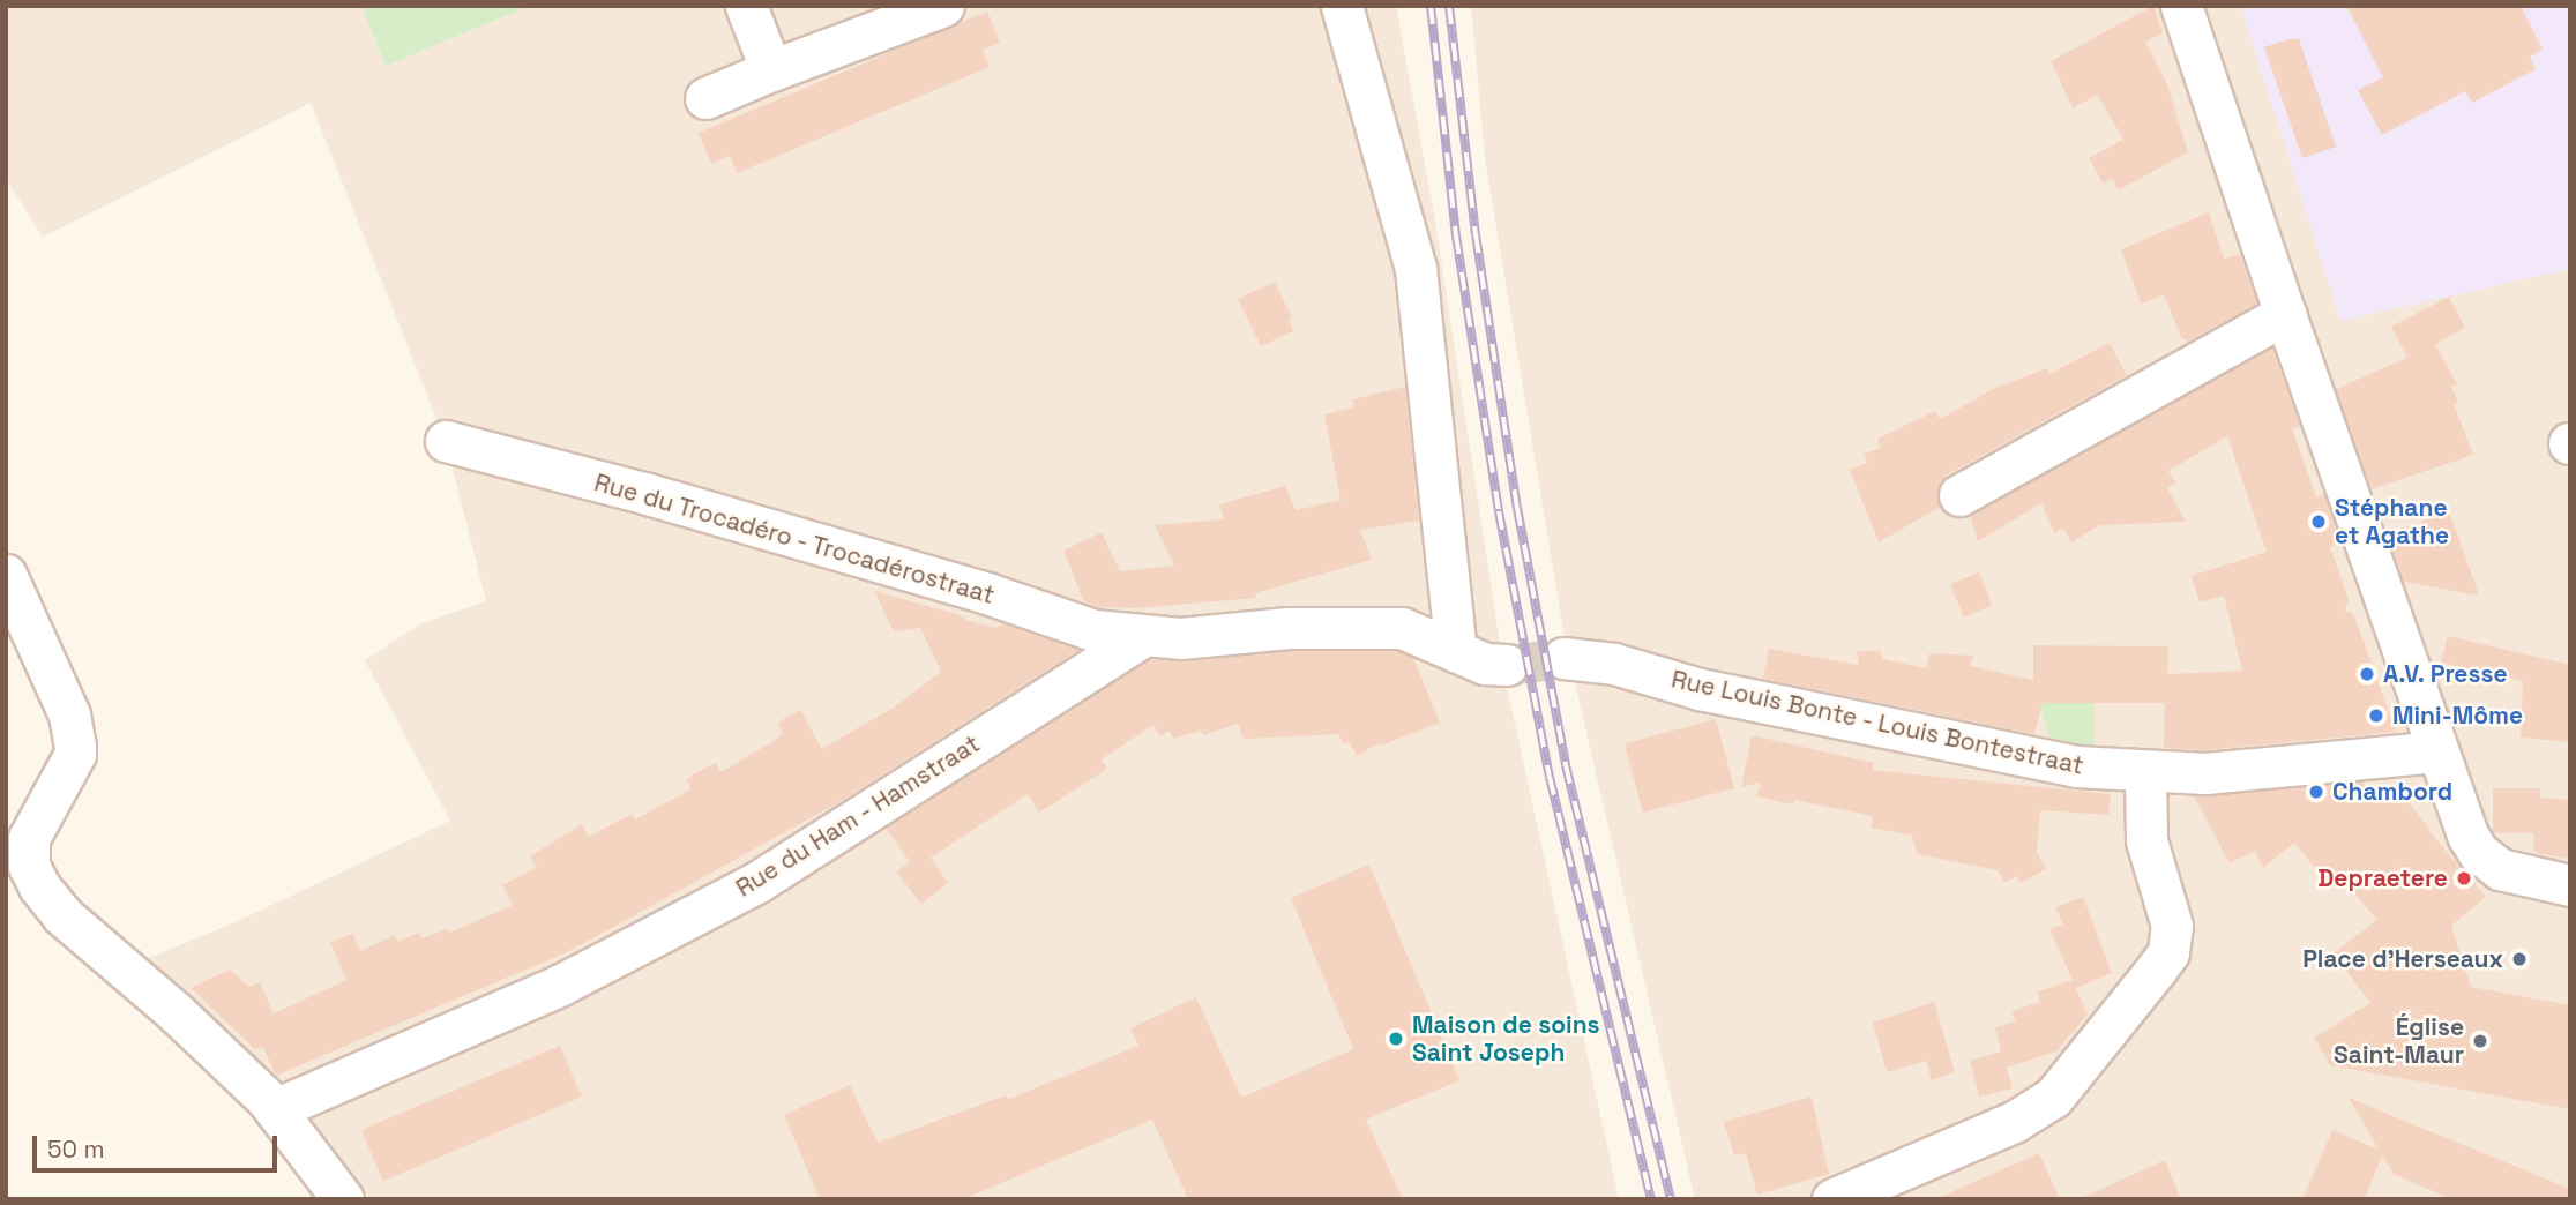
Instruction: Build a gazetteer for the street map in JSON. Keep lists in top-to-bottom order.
{
  "streets": {
    "street": ["Rue du Trocadéro - Trocadérostraat", "Rue Louis Bonte - Louis Bontestraat", "Rue du Ham - Hamstraat"]
  },
  "crossings": [
    ["Rue du Trocadéro - Trocadérostraat", "Rue du Ham - Hamstraat"]
  ],
  "places": [
    "Stéphane et Agathe",
    "A.V. Presse",
    "Mini-Môme",
    "Chambord",
    "Depraetere",
    "Place d'Herseaux",
    "Maison de soins Saint Joseph",
    "Église Saint-Maur"
  ],
  "scale_bar": "50 m"
}
